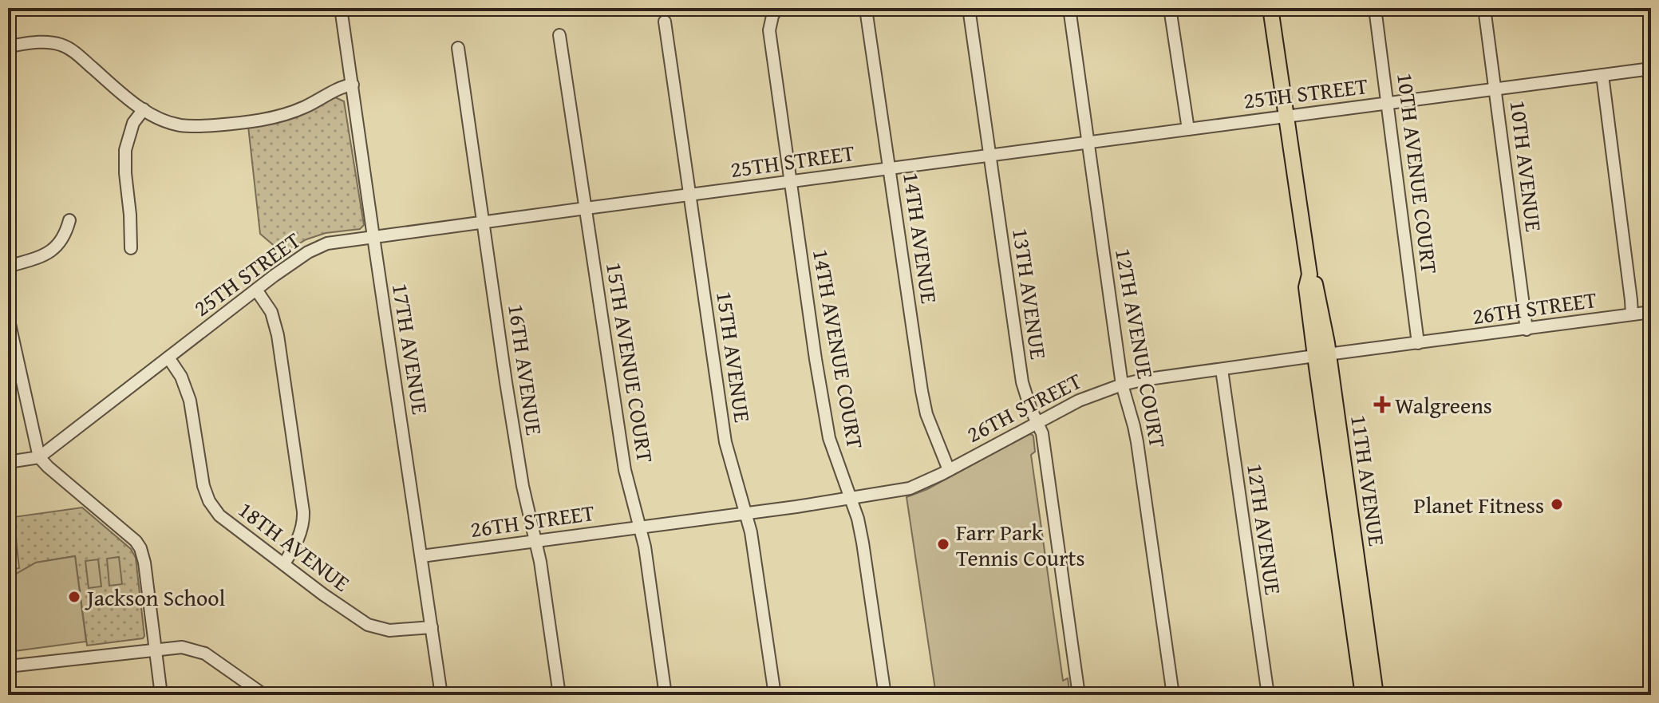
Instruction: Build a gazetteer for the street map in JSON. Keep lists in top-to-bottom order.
{
  "streets": {
    "main road": ["11TH AVENUE"],
    "street": [
      "25TH STREET",
      "10TH AVENUE",
      "10TH AVENUE COURT",
      "14TH AVENUE",
      "13TH AVENUE",
      "26TH STREET",
      "12TH AVENUE COURT",
      "17TH AVENUE",
      "14TH AVENUE COURT",
      "15TH AVENUE",
      "15TH AVENUE COURT",
      "16TH AVENUE",
      "12TH AVENUE",
      "18TH AVENUE"
    ]
  },
  "crossings": [
    ["25TH STREET", "10TH AVENUE"],
    ["25TH STREET", "10TH AVENUE COURT"],
    ["25TH STREET", "14TH AVENUE"],
    ["25TH STREET", "13TH AVENUE"],
    ["25TH STREET", "12TH AVENUE COURT"],
    ["25TH STREET", "17TH AVENUE"],
    ["25TH STREET", "14TH AVENUE COURT"],
    ["25TH STREET", "15TH AVENUE"],
    ["25TH STREET", "15TH AVENUE COURT"],
    ["25TH STREET", "16TH AVENUE"],
    ["25TH STREET", "11TH AVENUE"],
    ["25TH STREET", "18TH AVENUE"],
    ["10TH AVENUE", "26TH STREET"],
    ["10TH AVENUE COURT", "26TH STREET"],
    ["14TH AVENUE", "26TH STREET"],
    ["13TH AVENUE", "26TH STREET"],
    ["26TH STREET", "12TH AVENUE COURT"],
    ["26TH STREET", "17TH AVENUE"],
    ["26TH STREET", "14TH AVENUE COURT"],
    ["26TH STREET", "15TH AVENUE"],
    ["26TH STREET", "15TH AVENUE COURT"],
    ["26TH STREET", "16TH AVENUE"],
    ["26TH STREET", "11TH AVENUE"],
    ["26TH STREET", "12TH AVENUE"],
    ["17TH AVENUE", "18TH AVENUE"]
  ],
  "places": {
    "health": ["Walgreens"],
    "other": ["Planet Fitness", "Farr Park Tennis Courts", "Jackson School"]
  }
}
